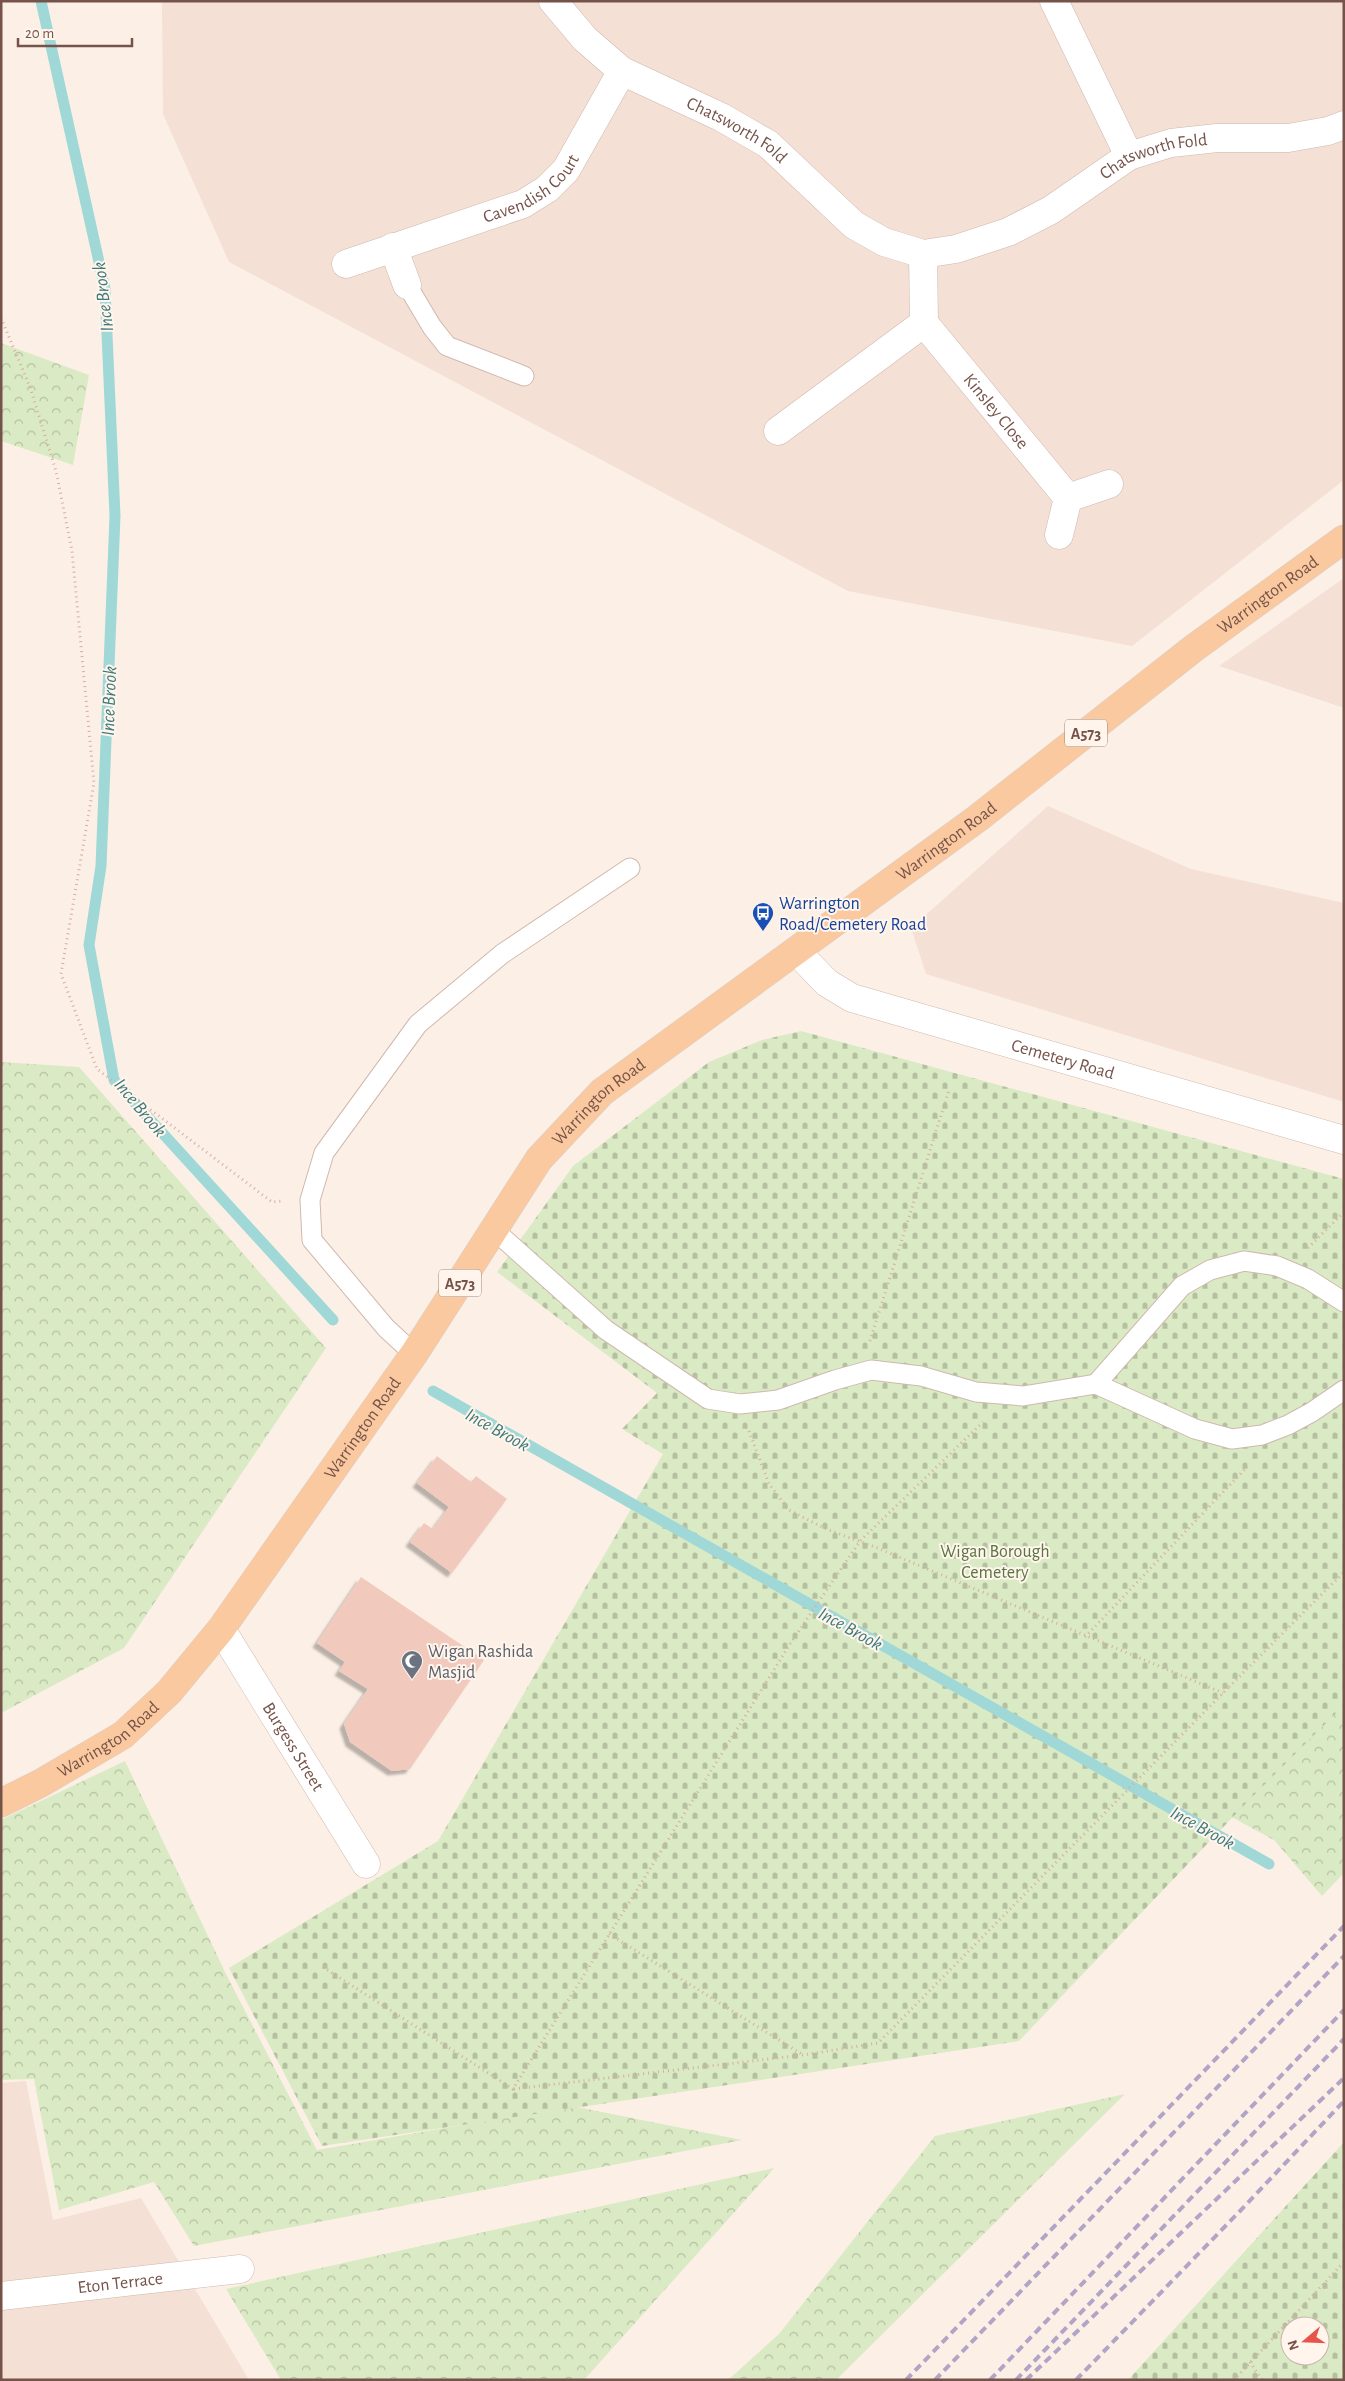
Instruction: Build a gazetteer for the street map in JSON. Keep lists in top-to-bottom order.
{
  "streets": {
    "main road": ["Warrington Road", "A573"],
    "street": [
      "Chatsworth Fold",
      "Cavendish Court",
      "Kinsley Close",
      "Cemetery Road",
      "Burgess Street",
      "Eton Terrace"
    ]
  },
  "crossings": [
    ["Chatsworth Fold", "Cavendish Court"],
    ["Warrington Road", "Cemetery Road"],
    ["Warrington Road", "Burgess Street"]
  ],
  "water": ["Ince Brook"],
  "parks": ["Wigan Borough Cemetery"],
  "places": {
    "bus stop": ["Warrington Road/Cemetery Road"],
    "mosque": ["Wigan Rashida Masjid"]
  },
  "scale_bar": "20 m",
  "north": "left"
}
